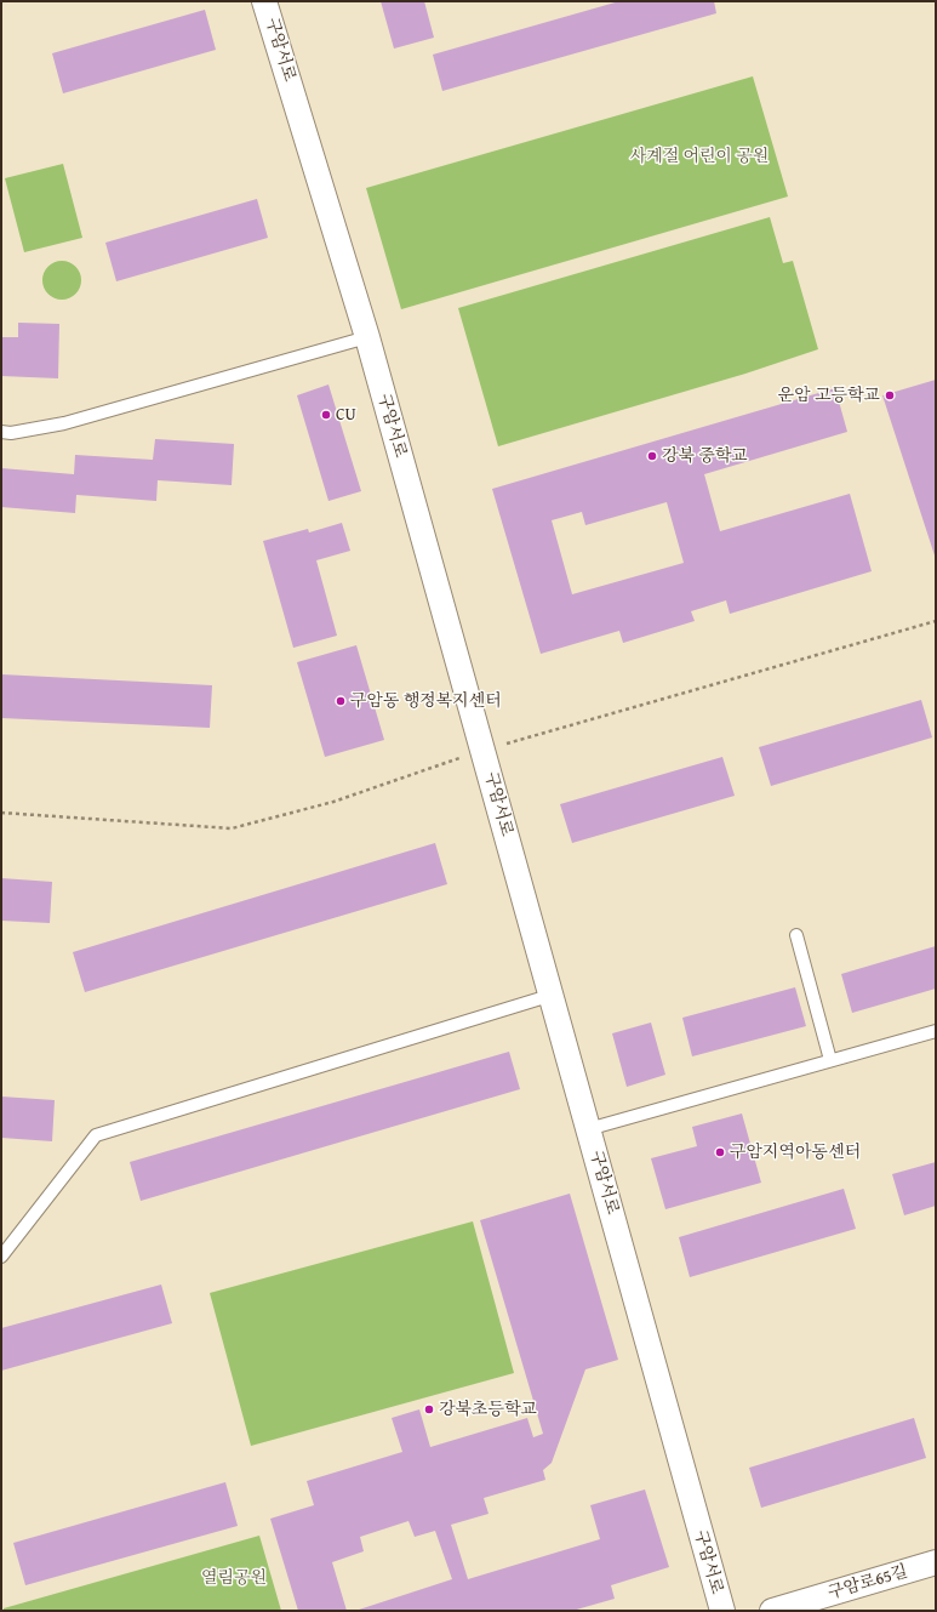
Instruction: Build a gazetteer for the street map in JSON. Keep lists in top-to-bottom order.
{
  "streets": {
    "street": ["구암서로", "구암로65길"]
  },
  "parks": ["사계절 어린이 공원", "열림공원"],
  "places": [
    "운암 고등학교",
    "CU",
    "강북 중학교",
    "구암동 행정복지센터",
    "구암지역아동센터",
    "강북초등학교"
  ]
}
